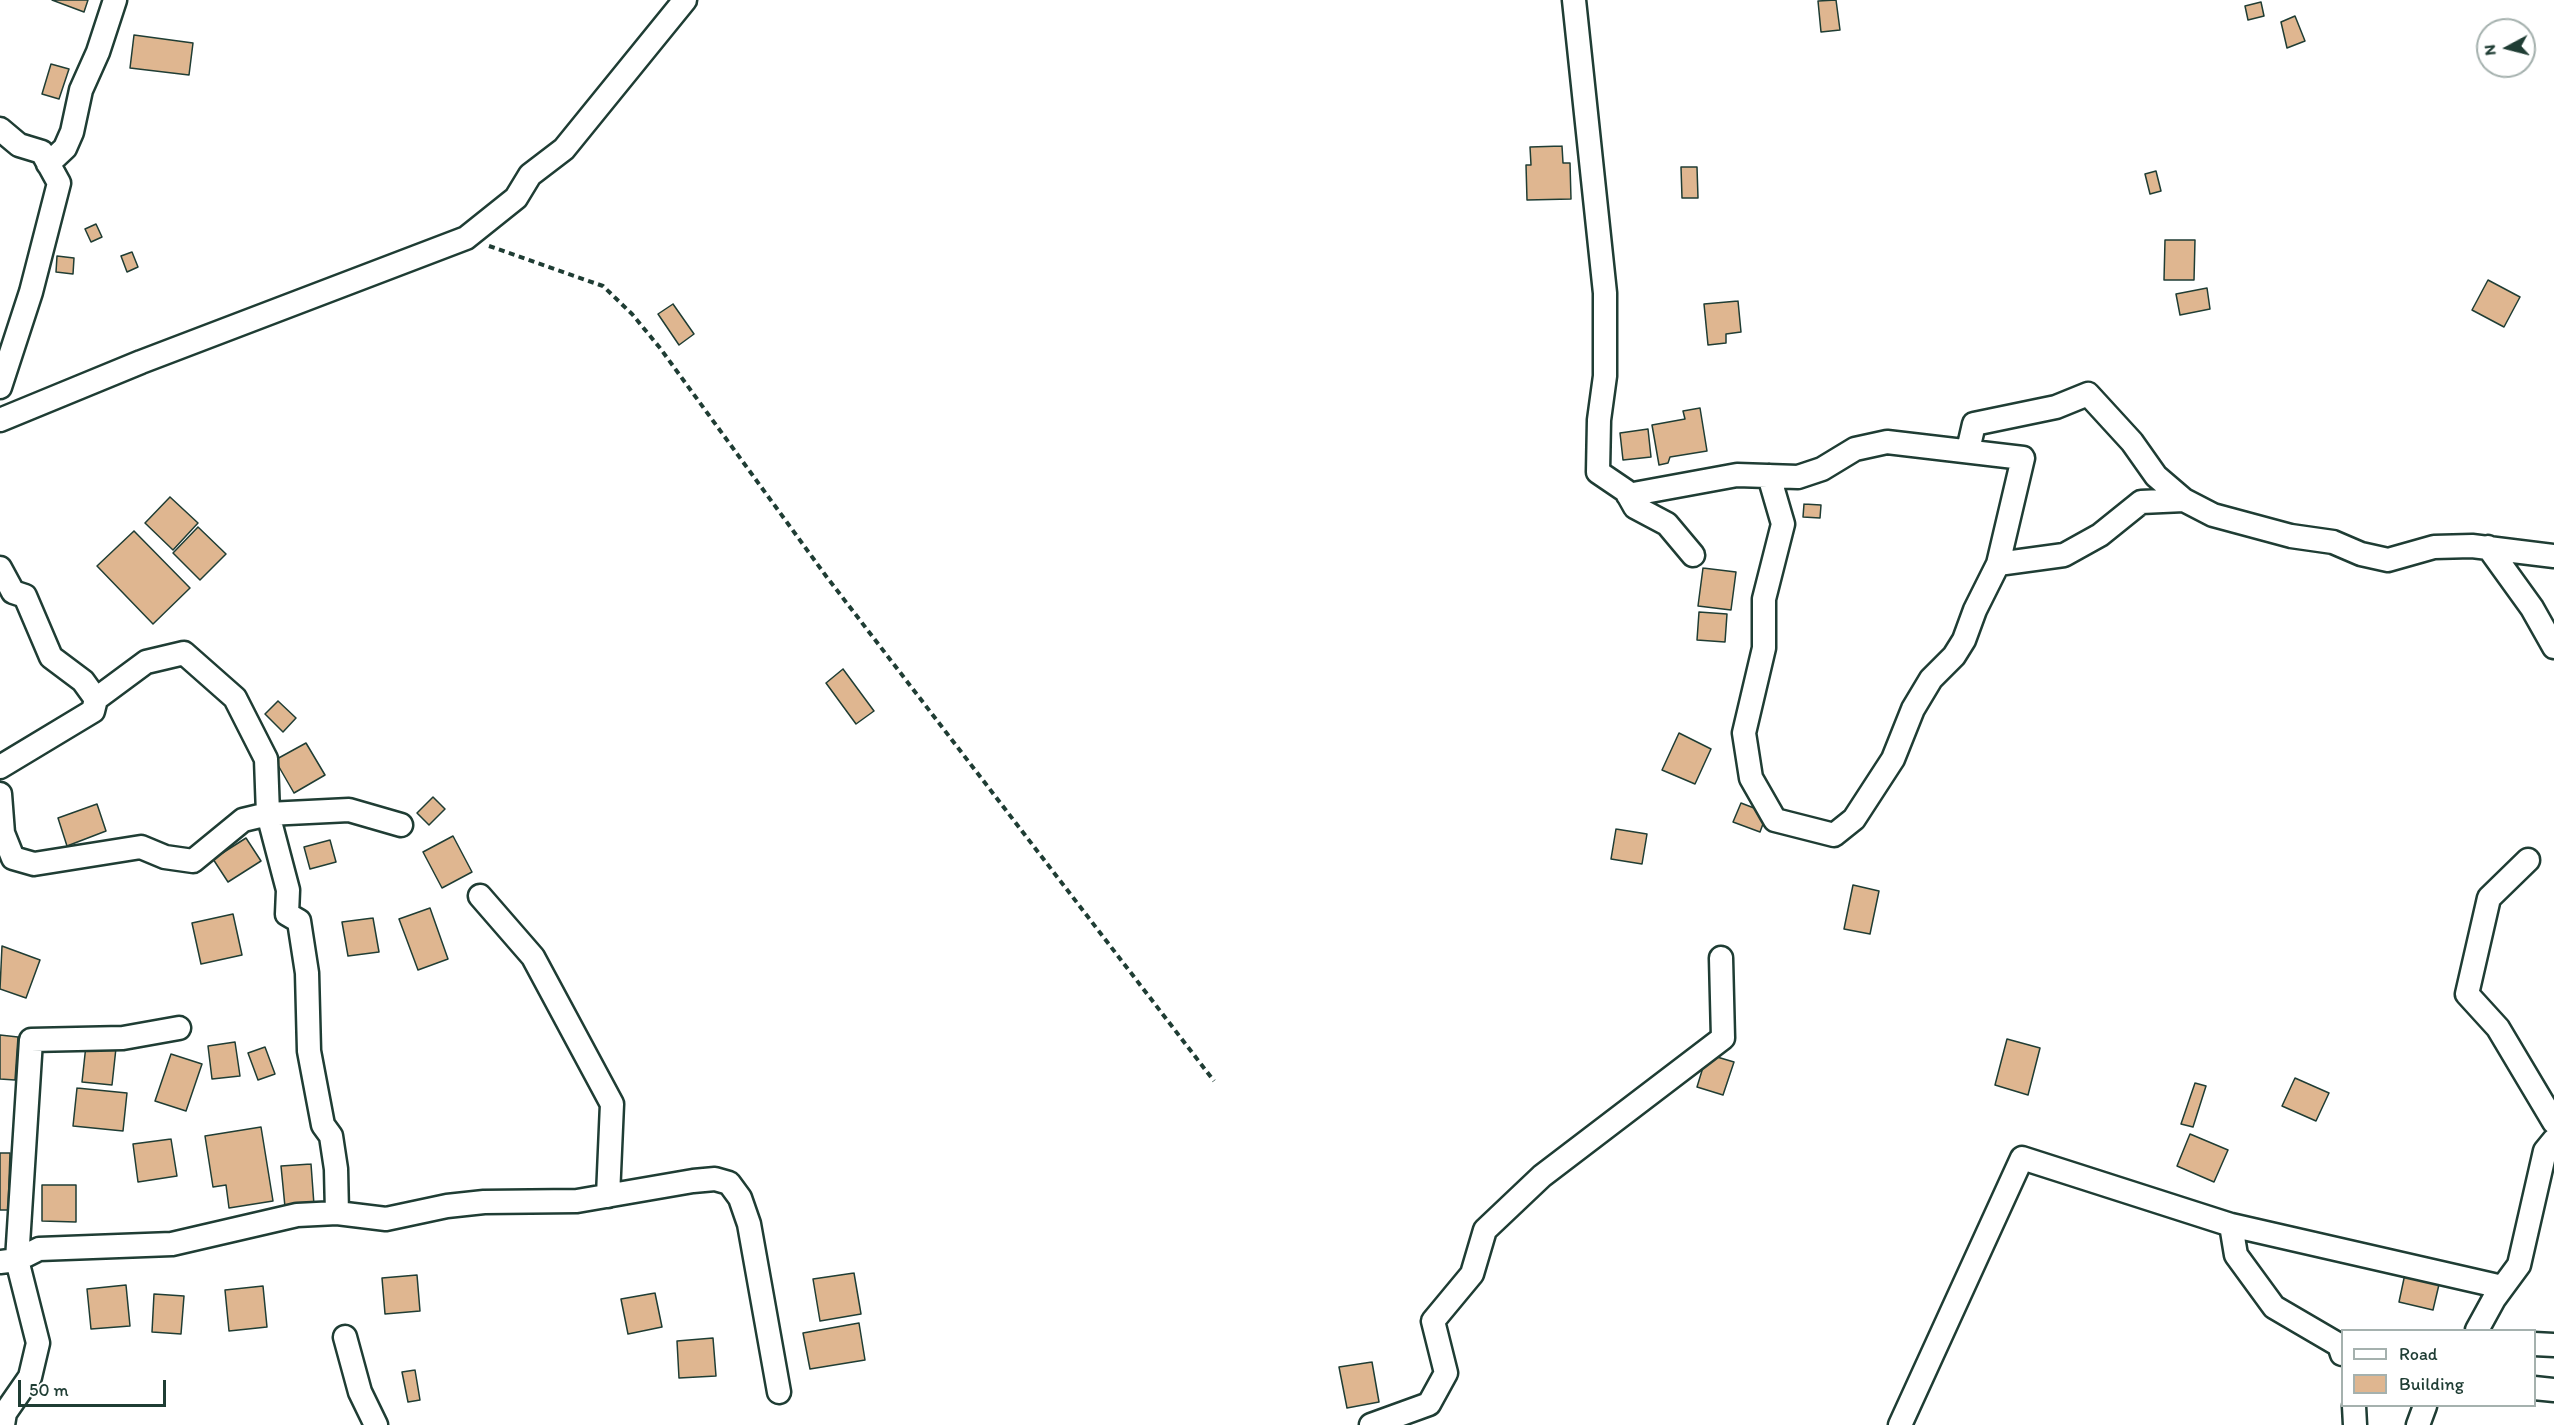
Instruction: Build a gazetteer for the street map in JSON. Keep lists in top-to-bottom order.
{
  "legend": ["Road", "Building"],
  "scale_bar": "50 m",
  "north": "left"
}
